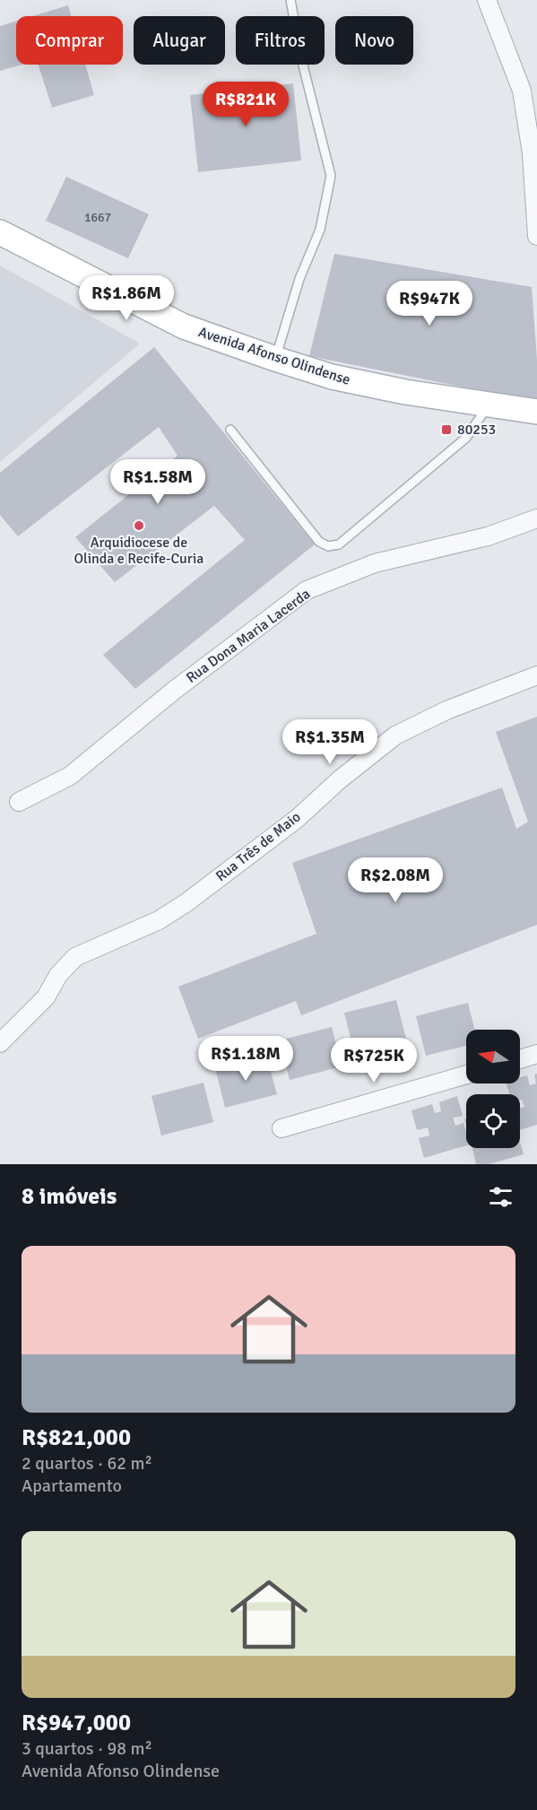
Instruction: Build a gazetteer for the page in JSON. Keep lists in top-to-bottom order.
{
  "streets": {
    "main road": ["Avenida Afonso Olindense"],
    "street": ["Rua Dona Maria Lacerda", "Rua Três de Maio"]
  },
  "places": {
    "transit": ["80253"],
    "other": ["Arquidiocese de Olinda e Recife-Curia"]
  },
  "house_numbers": ["1667"],
  "north": "left",
  "page": {
    "chip": [
      "Comprar",
      "Alugar",
      "Filtros",
      "Novo"
    ],
    "price": [
      "R$821K",
      "R$1.86M",
      "R$947K",
      "R$1.58M",
      "R$1.35M",
      "R$2.08M",
      "R$1.18M",
      "R$725K"
    ],
    "heading": "8 imóveis",
    "list": [
      {
        "name": "R$821,000",
        "note": "2 quartos · 62 m² · Apartamento"
      },
      {
        "name": "R$947,000",
        "note": "3 quartos · 98 m² · Avenida Afonso Olindense"
      }
    ]
  }
}
